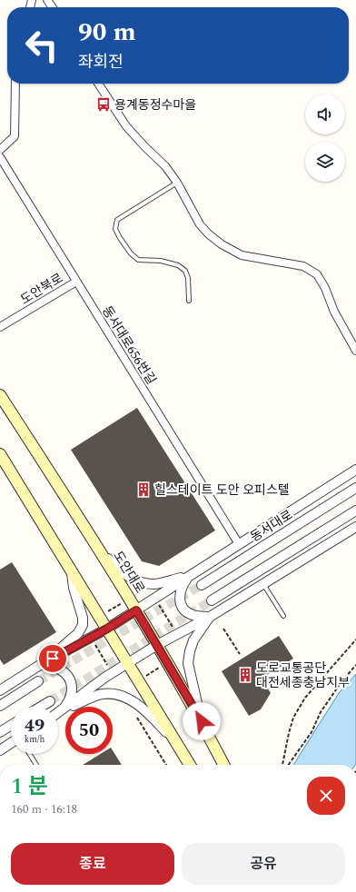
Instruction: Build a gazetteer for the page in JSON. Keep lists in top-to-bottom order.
{
  "streets": {
    "main road": ["도안대로"],
    "street": ["도안북로", "동서대로656번길", "동서대로"]
  },
  "crossings": [
    ["도안북로", "동서대로656번길"]
  ],
  "places": {
    "bus stop": ["용계동정수마을"],
    "building": ["힐스테이트 도안 오피스텔", "도로교통공단 대전세종충남지부"]
  },
  "page": {
    "turn": ["90 m", "좌회전"],
    "speed": "49 km/h",
    "limit": "50",
    "heading": ["1 분", "160 m · 16:18"],
    "buttons": ["종료", "공유"]
  }
}
